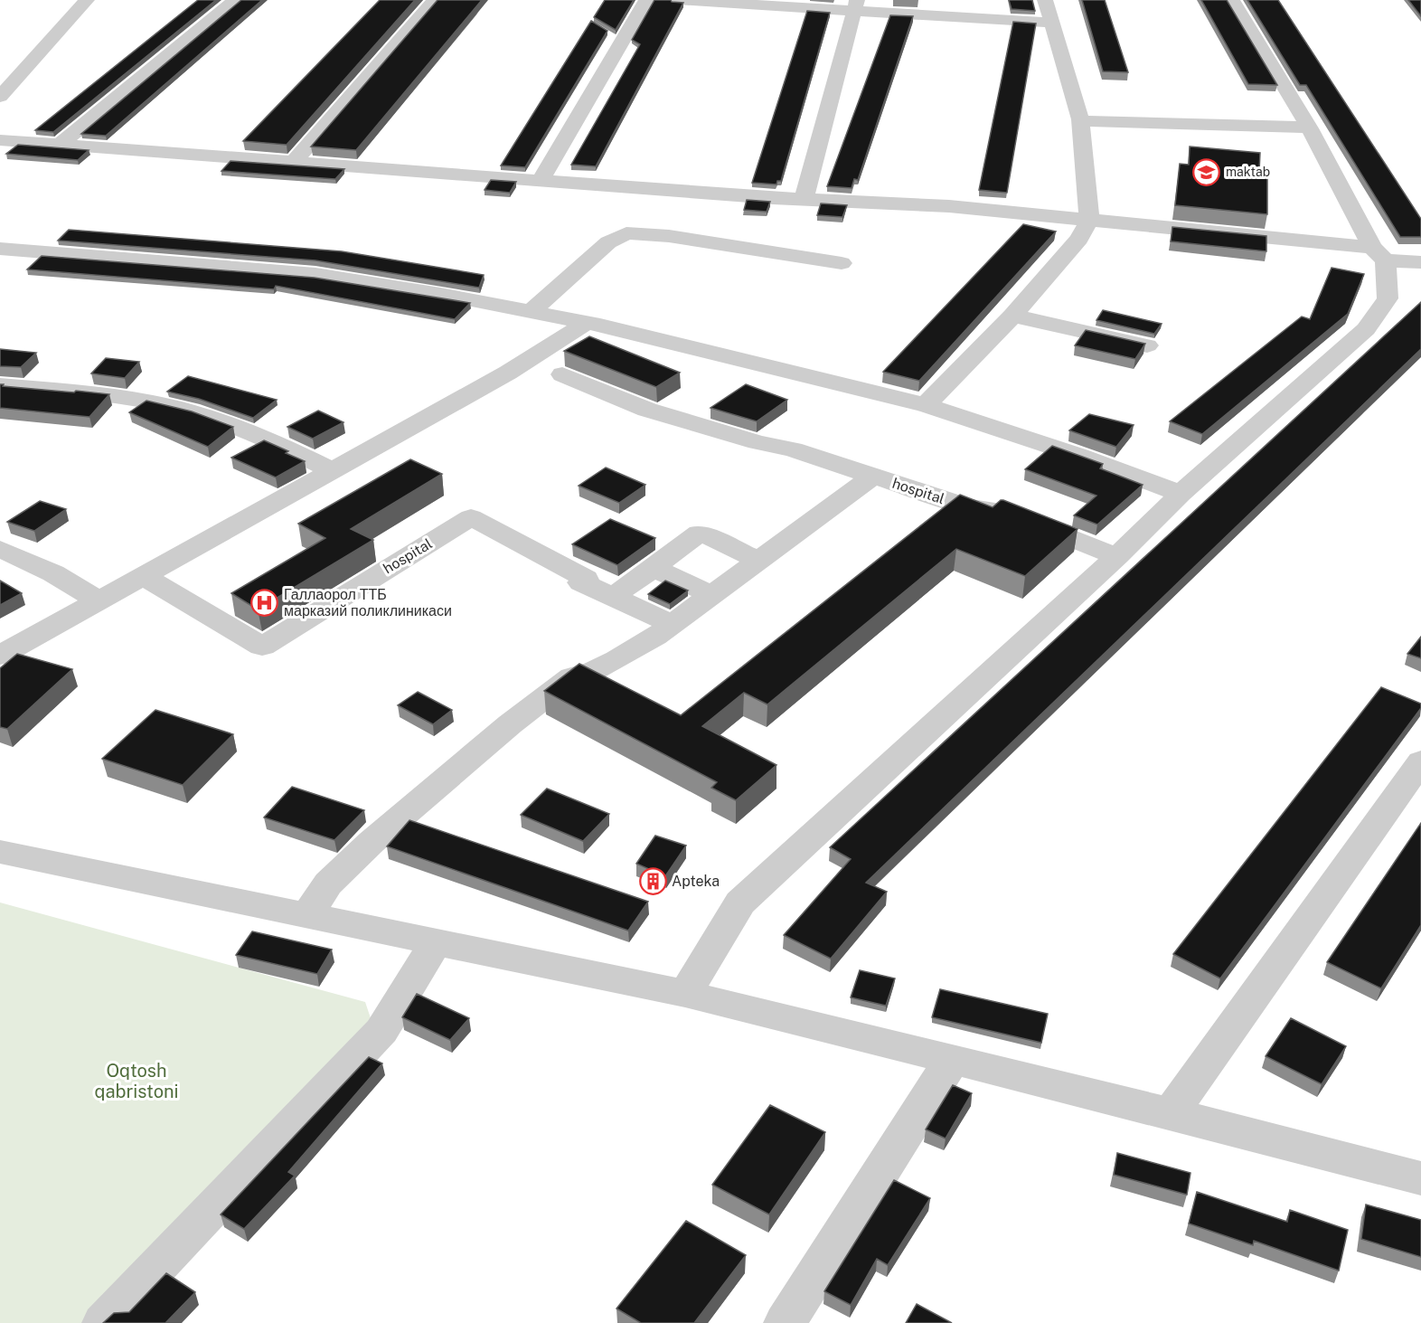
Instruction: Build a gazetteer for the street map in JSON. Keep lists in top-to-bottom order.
{
  "streets": {
    "street": ["hospital"]
  },
  "parks": ["Oqtosh qabristoni"],
  "places": {
    "school or university": ["maktab"],
    "hospital": ["Галлаорол ТТБ марказий поликлиникаси"],
    "building": ["Apteka"]
  }
}
